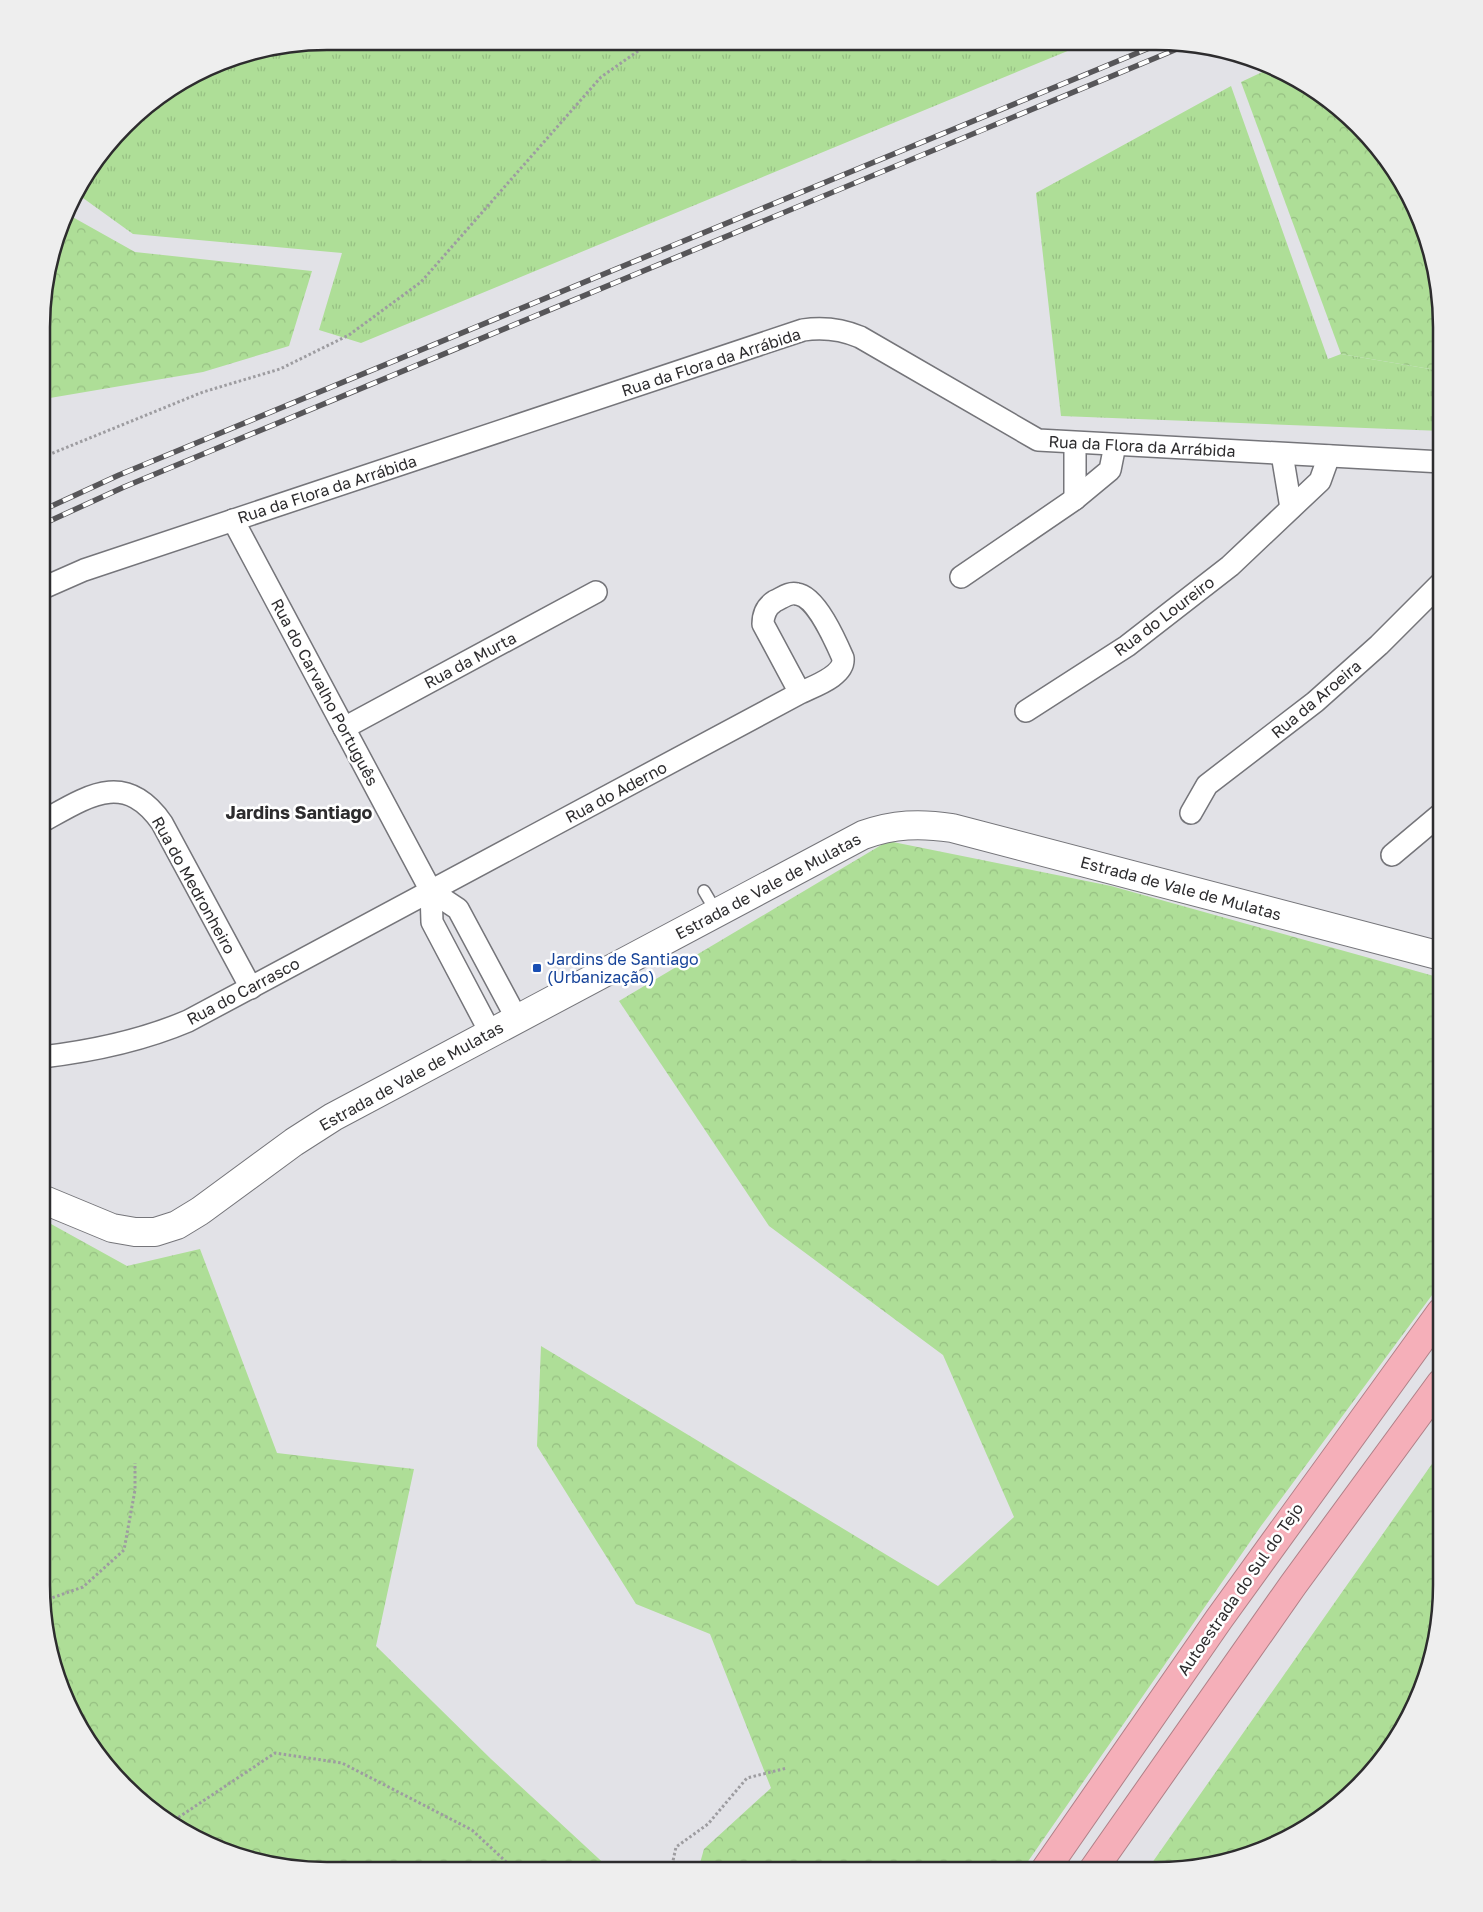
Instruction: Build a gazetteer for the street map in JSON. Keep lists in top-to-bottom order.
{
  "streets": {
    "highway": ["Autoestrada do Sul do Tejo"],
    "street": [
      "Rua da Flora da Arrábida",
      "Rua do Loureiro",
      "Rua da Murta",
      "Rua do Carvalho Português",
      "Rua da Aroeira",
      "Rua do Aderno",
      "Rua do Medronheiro",
      "Estrada de Vale de Mulatas",
      "Rua do Carrasco"
    ]
  },
  "crossings": [
    ["Rua da Flora da Arrábida", "Rua do Loureiro"],
    ["Rua da Flora da Arrábida", "Rua do Carvalho Português"],
    ["Rua da Murta", "Rua do Carvalho Português"],
    ["Rua do Carvalho Português", "Rua do Aderno"],
    ["Rua do Carvalho Português", "Estrada de Vale de Mulatas"],
    ["Rua do Carvalho Português", "Rua do Carrasco"],
    ["Rua do Aderno", "Rua do Carrasco"],
    ["Rua do Medronheiro", "Rua do Carrasco"]
  ],
  "districts": ["Jardins Santiago"],
  "places": {
    "transit": ["Jardins de Santiago (Urbanização)"]
  }
}
